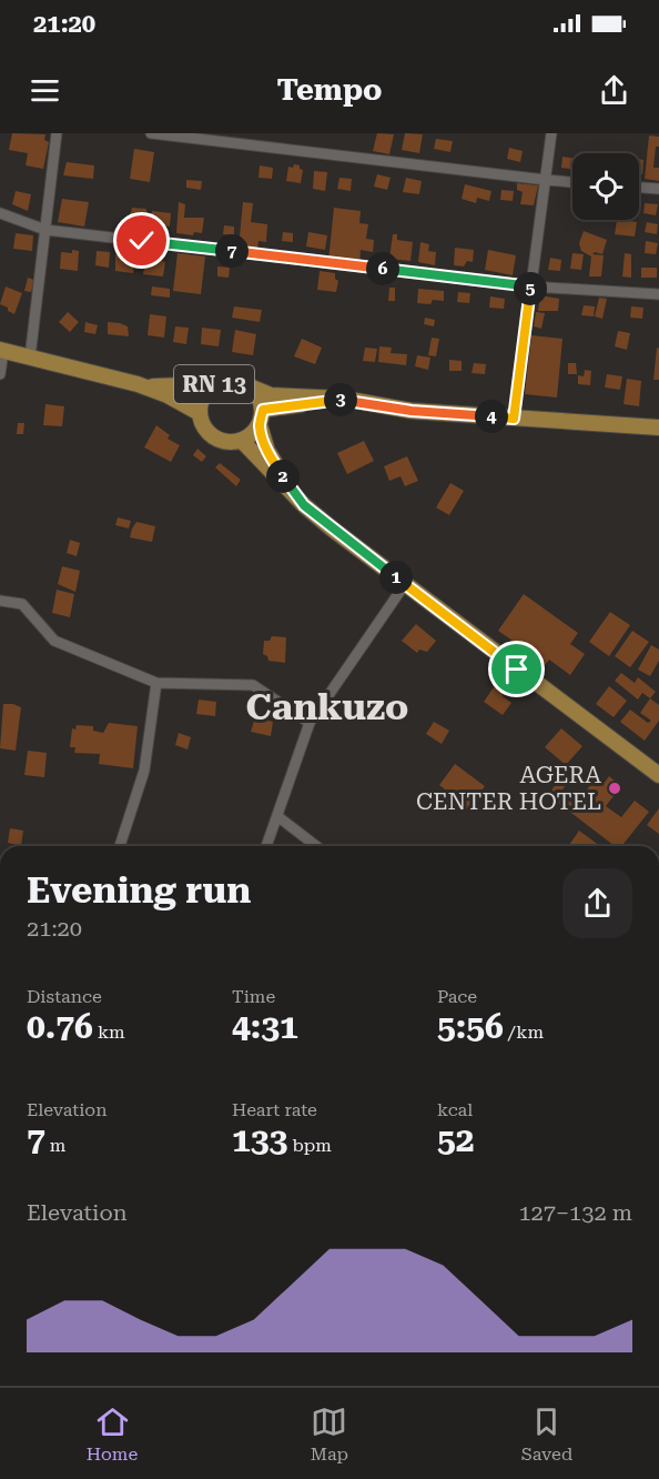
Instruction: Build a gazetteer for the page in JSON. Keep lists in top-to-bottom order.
{
  "streets": {
    "main road": ["RN 13"]
  },
  "districts": ["Cankuzo"],
  "places": ["AGERA CENTER HOTEL"],
  "page": {
    "status": "21:20",
    "header": "Tempo",
    "pins": [
      "7",
      "6",
      "5",
      "3",
      "4",
      "2",
      "1"
    ],
    "heading": ["Evening run", "21:20"],
    "stats": [
      ["Distance", "0.76 km"],
      ["Time", "4:31"],
      ["Pace", "5:56 /km"],
      ["Elevation", "7 m"],
      ["Heart rate", "133 bpm"],
      ["kcal", "52"]
    ],
    "chart": ["Elevation", "127–132 m"],
    "tabs": ["Home", "Map", "Saved"]
  }
}
